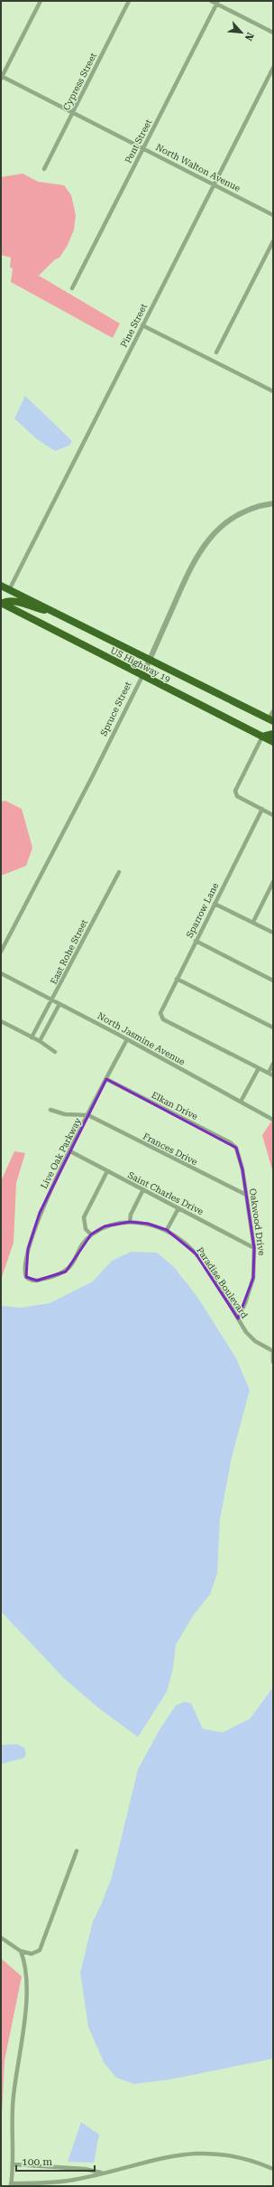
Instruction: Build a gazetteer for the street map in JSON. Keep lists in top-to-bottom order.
{
  "streets": {
    "highway": ["US Highway 19"],
    "street": [
      "Cypress Street",
      "Pent Street",
      "North Walton Avenue",
      "Pine Street",
      "Spruce Street",
      "Sparrow Lane",
      "East Rohe Street",
      "North Jasmine Avenue",
      "Elkan Drive",
      "Frances Drive",
      "Live Oak Parkway",
      "Saint Charles Drive",
      "Oakwood Drive",
      "Paradise Boulevard"
    ]
  },
  "crossings": [
    ["Cypress Street", "North Walton Avenue"],
    ["Pent Street", "North Walton Avenue"],
    ["North Walton Avenue", "Pine Street"],
    ["Pine Street", "US Highway 19"],
    ["US Highway 19", "Spruce Street"],
    ["East Rohe Street", "North Jasmine Avenue"],
    ["North Jasmine Avenue", "Live Oak Parkway"],
    ["Elkan Drive", "Live Oak Parkway"],
    ["Elkan Drive", "Oakwood Drive"],
    ["Frances Drive", "Live Oak Parkway"],
    ["Frances Drive", "Oakwood Drive"],
    ["Live Oak Parkway", "Saint Charles Drive"],
    ["Live Oak Parkway", "Paradise Boulevard"],
    ["Saint Charles Drive", "Oakwood Drive"],
    ["Oakwood Drive", "Paradise Boulevard"]
  ],
  "scale_bar": "100 m",
  "north": "bottom right"
}
